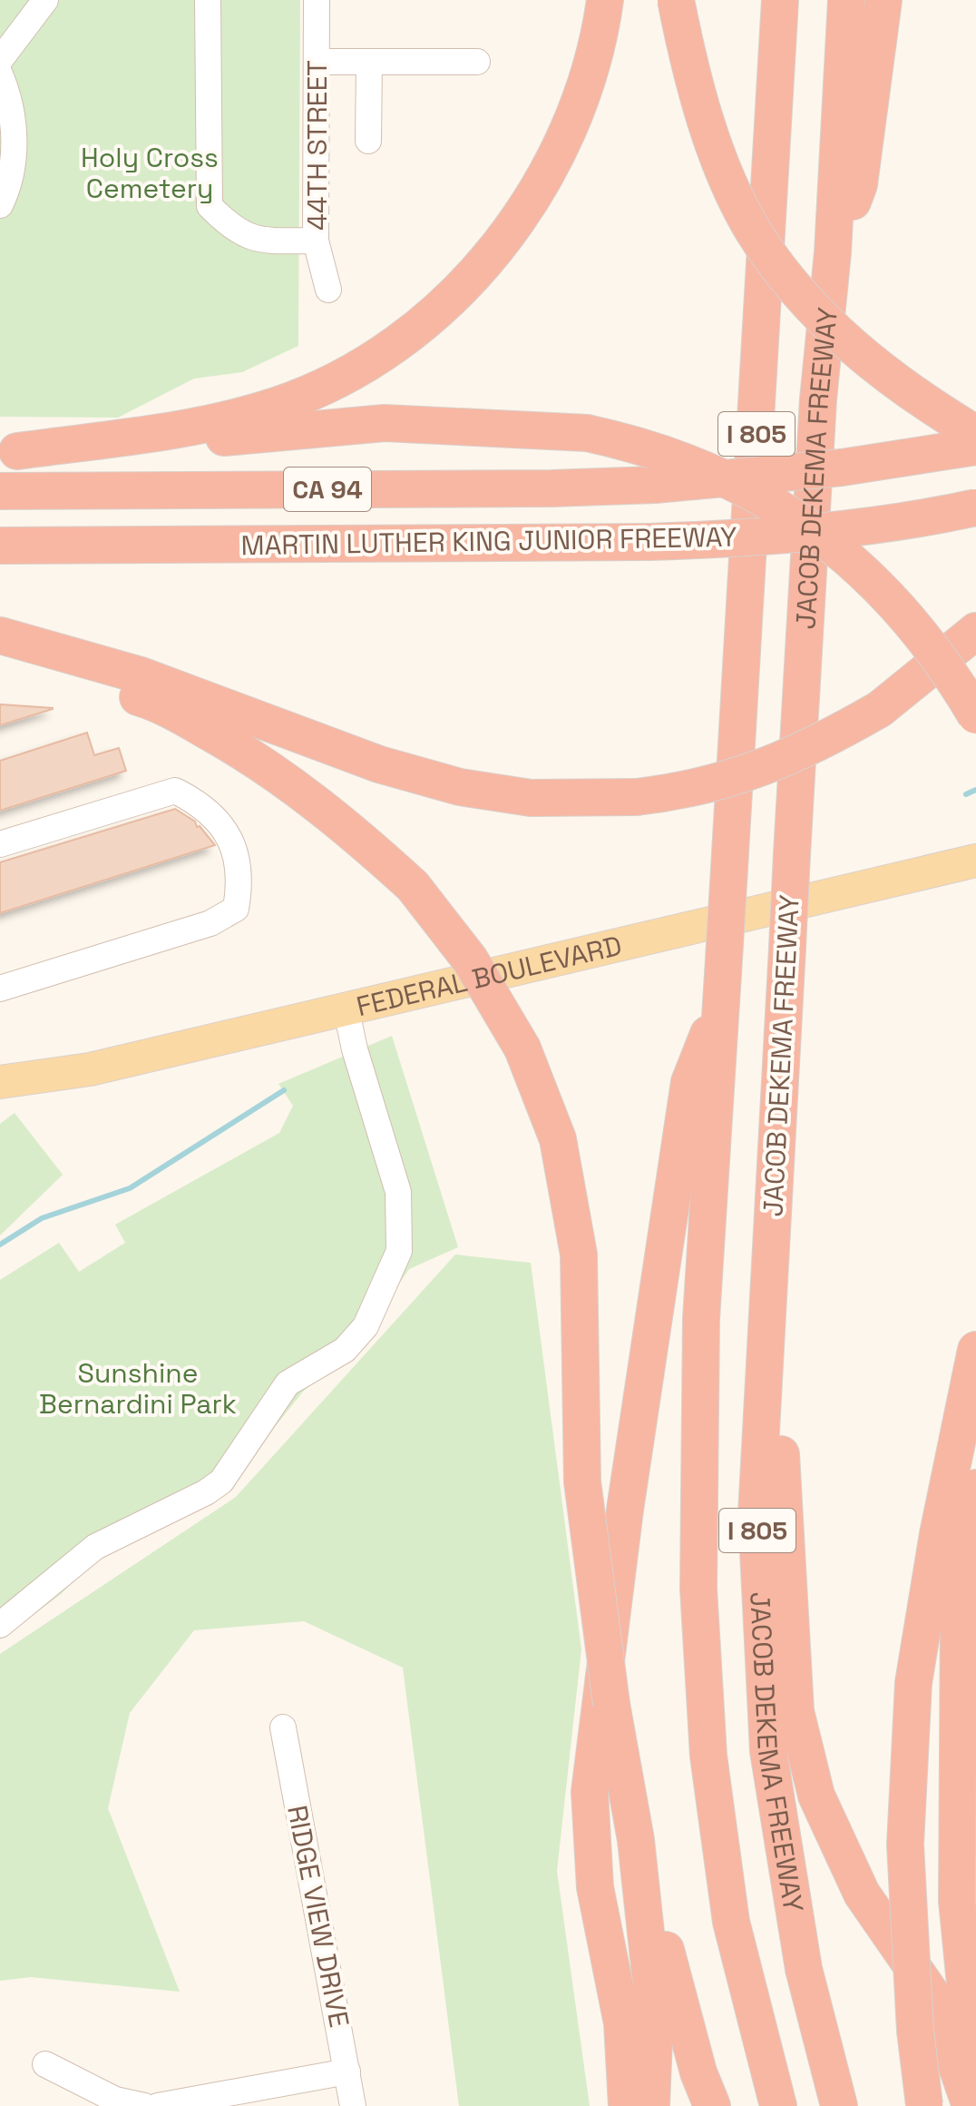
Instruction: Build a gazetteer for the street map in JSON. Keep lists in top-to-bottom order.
{
  "streets": {
    "highway": [
      "I 805",
      "JACOB DEKEMA FREEWAY",
      "CA 94",
      "MARTIN LUTHER KING JUNIOR FREEWAY"
    ],
    "main road": ["FEDERAL BOULEVARD"],
    "street": ["44TH STREET", "RIDGE VIEW DRIVE"]
  },
  "parks": ["Holy Cross Cemetery", "Sunshine Bernardini Park"]
}
